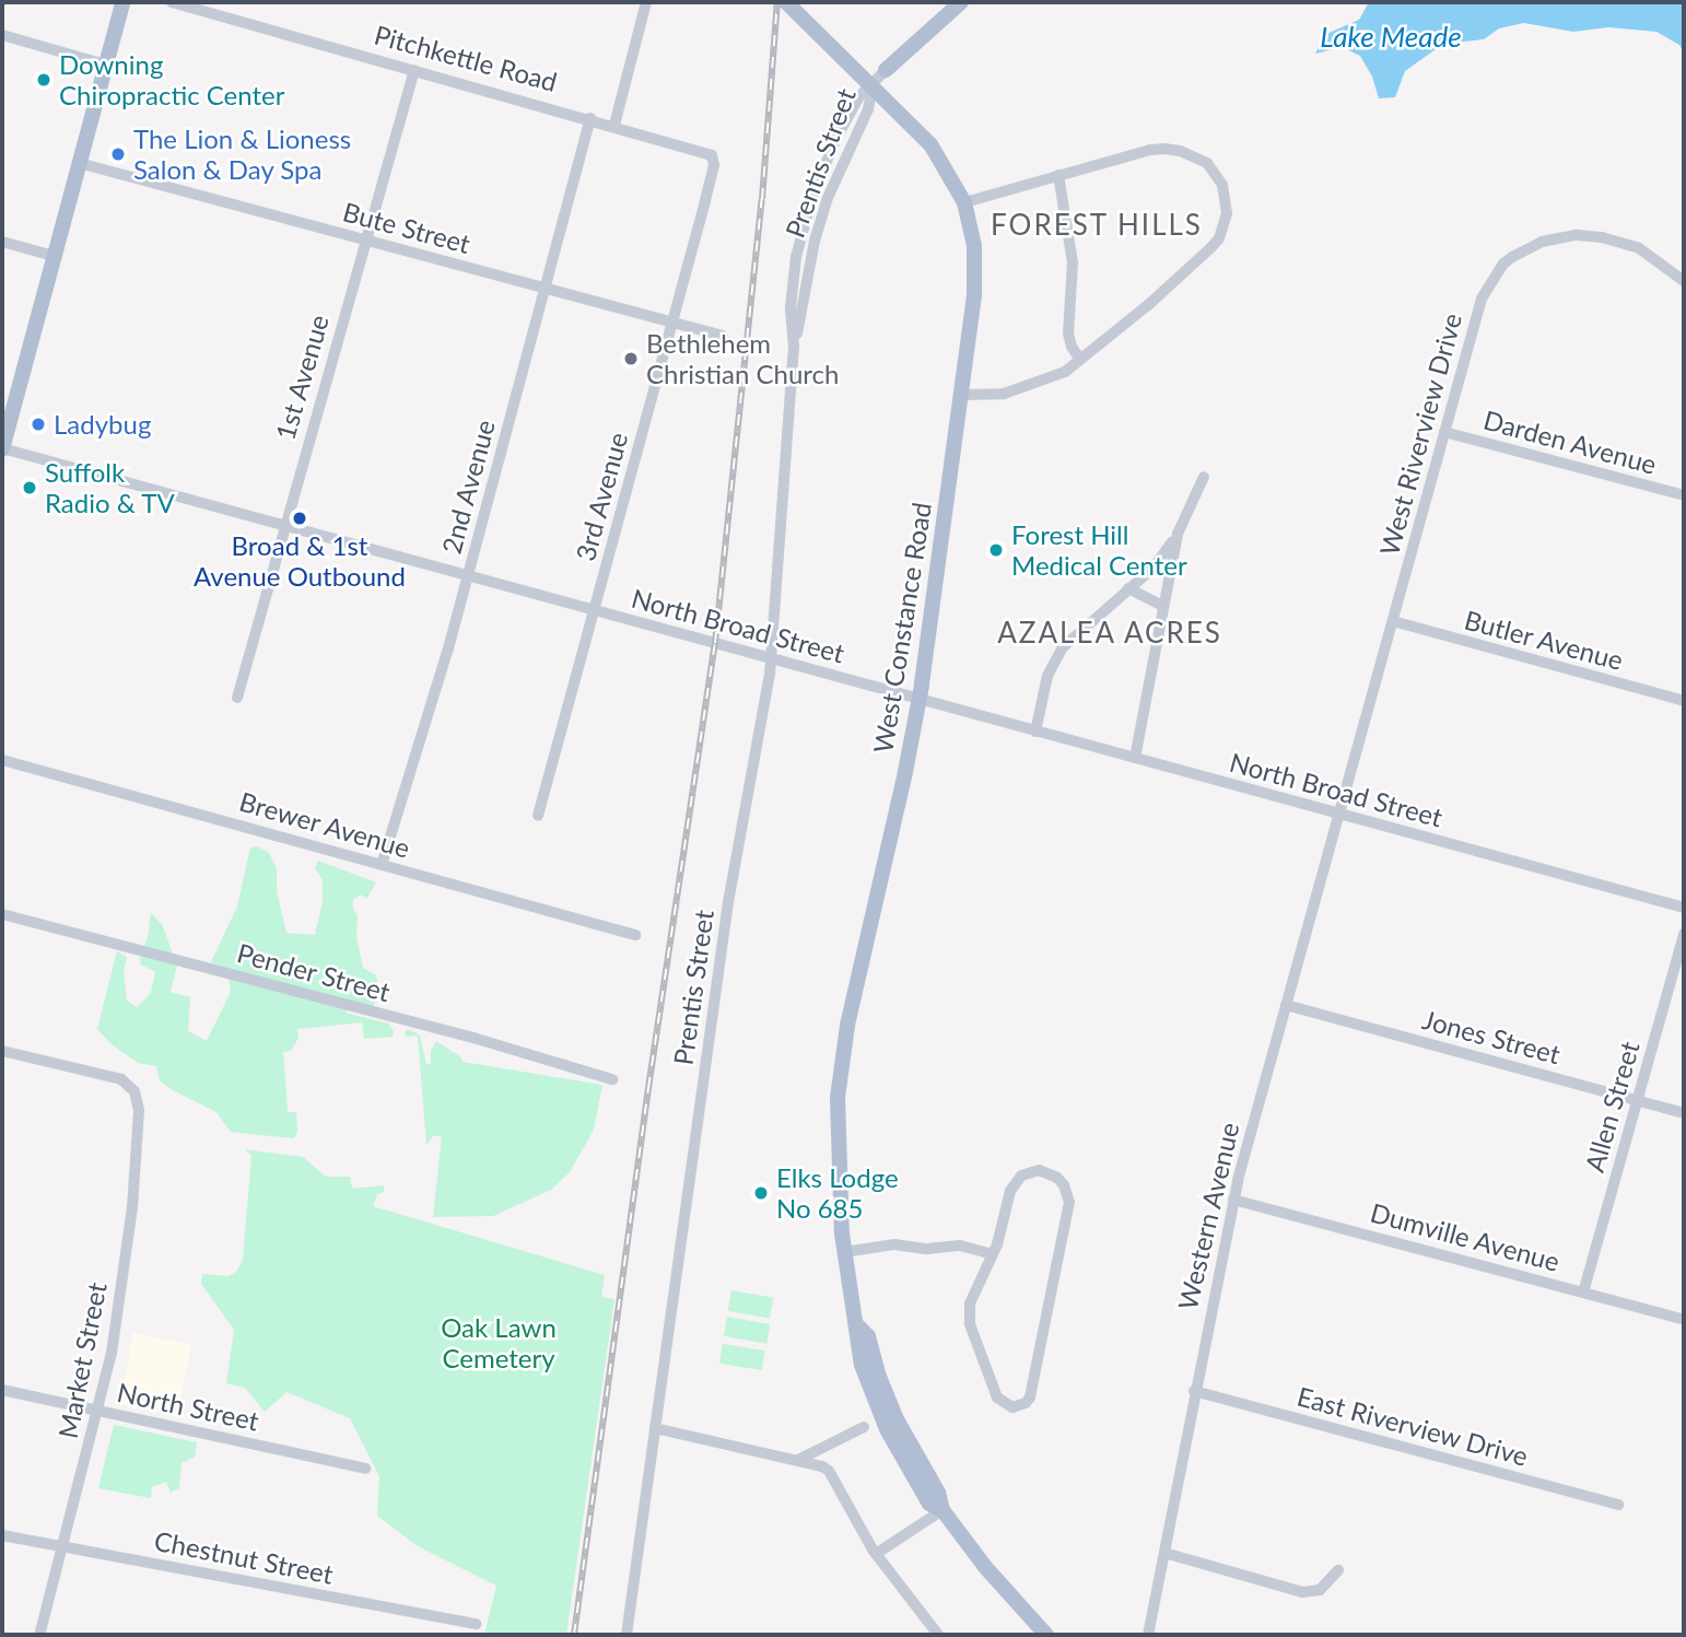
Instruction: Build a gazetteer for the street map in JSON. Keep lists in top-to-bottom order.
{
  "streets": {
    "main road": ["West Constance Road"],
    "street": [
      "Pitchkettle Road",
      "Prentis Street",
      "Bute Street",
      "1st Avenue",
      "West Riverview Drive",
      "Darden Avenue",
      "2nd Avenue",
      "3rd Avenue",
      "North Broad Street",
      "Butler Avenue",
      "Brewer Avenue",
      "Pender Street",
      "Jones Street",
      "Allen Street",
      "Western Avenue",
      "Dumville Avenue",
      "Market Street",
      "North Street",
      "East Riverview Drive",
      "Chestnut Street"
    ]
  },
  "crossings": [
    ["Pitchkettle Road", "1st Avenue"],
    ["Pitchkettle Road", "2nd Avenue"],
    ["Pitchkettle Road", "3rd Avenue"],
    ["Prentis Street", "West Constance Road"],
    ["Bute Street", "1st Avenue"],
    ["Bute Street", "2nd Avenue"],
    ["Bute Street", "3rd Avenue"],
    ["1st Avenue", "North Broad Street"],
    ["West Riverview Drive", "Darden Avenue"],
    ["West Riverview Drive", "North Broad Street"],
    ["West Riverview Drive", "Butler Avenue"],
    ["West Riverview Drive", "Western Avenue"],
    ["2nd Avenue", "North Broad Street"],
    ["2nd Avenue", "Brewer Avenue"],
    ["3rd Avenue", "North Broad Street"],
    ["North Broad Street", "West Constance Road"],
    ["North Broad Street", "Western Avenue"],
    ["Jones Street", "Allen Street"],
    ["Jones Street", "Western Avenue"],
    ["Allen Street", "Dumville Avenue"],
    ["Western Avenue", "Dumville Avenue"],
    ["Western Avenue", "East Riverview Drive"],
    ["Market Street", "North Street"],
    ["Market Street", "Chestnut Street"]
  ],
  "districts": ["FOREST HILLS", "AZALEA ACRES"],
  "water": ["Lake Meade"],
  "parks": ["Oak Lawn Cemetery"],
  "places": [
    "Downing Chiropractic Center",
    "The Lion & Lioness Salon & Day Spa",
    "Bethlehem Christian Church",
    "Ladybug",
    "Suffolk Radio & TV",
    "Broad & 1st Avenue Outbound",
    "Forest Hill Medical Center",
    "Elks Lodge No 685"
  ]
}
